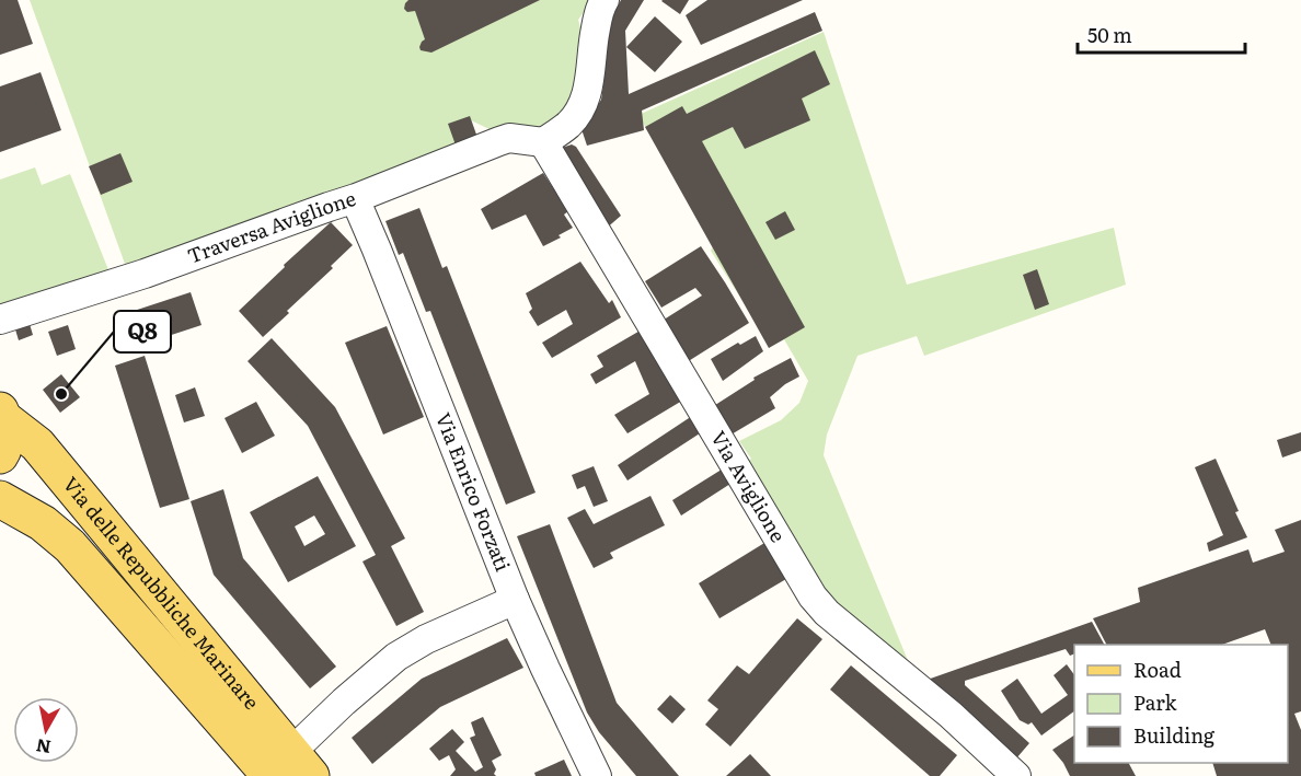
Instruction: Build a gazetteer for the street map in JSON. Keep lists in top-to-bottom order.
{
  "streets": {
    "main road": ["Via delle Repubbliche Marinare"],
    "street": ["Traversa Aviglione", "Via Aviglione", "Via Enrico Forzati"]
  },
  "crossings": [
    ["Traversa Aviglione", "Via Aviglione"]
  ],
  "places": ["Q8"],
  "legend": ["Road", "Park", "Building"],
  "scale_bar": "50 m",
  "north": "bottom"
}
